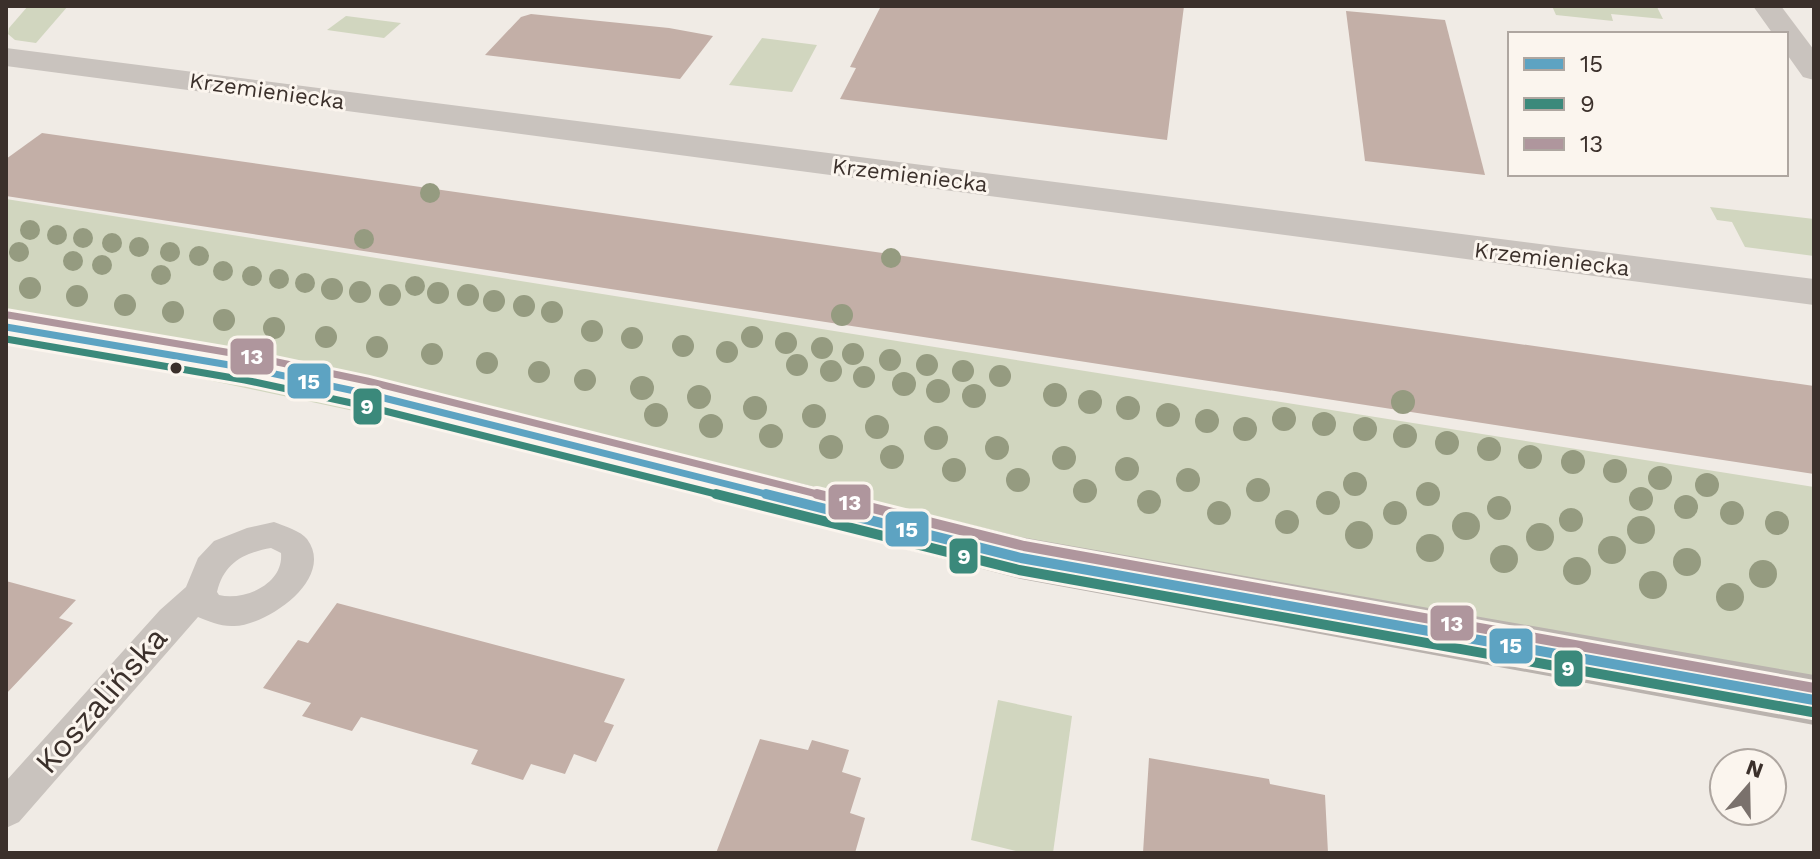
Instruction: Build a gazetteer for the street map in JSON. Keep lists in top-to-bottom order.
{
  "streets": {
    "street": ["Krzemieniecka"],
    "lane": ["Koszalińska"]
  },
  "lines": ["transit line 13", "transit line 15", "transit line 9"],
  "legend": ["15", "9", "13"],
  "north": "top"
}
